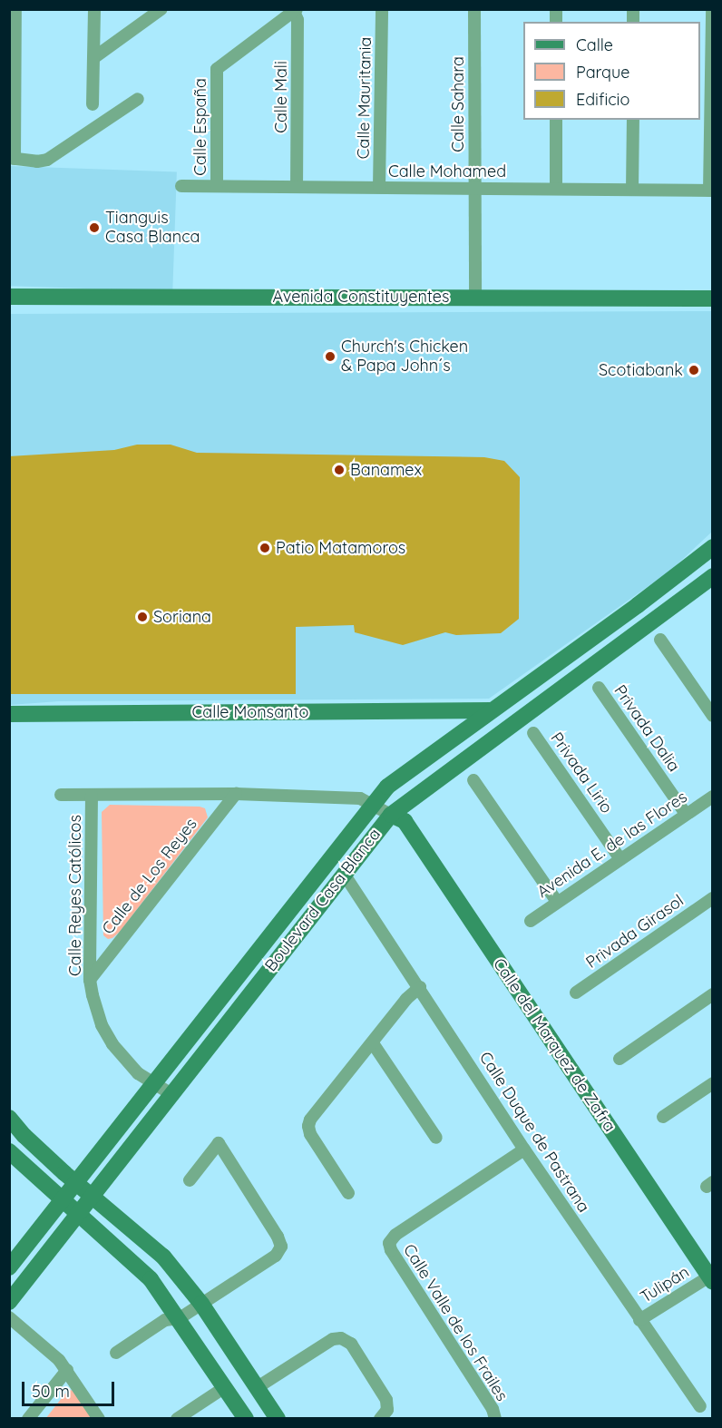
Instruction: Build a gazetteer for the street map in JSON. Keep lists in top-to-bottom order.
{
  "streets": {
    "street": [
      "Calle Mali",
      "Calle Mauritania",
      "Calle Sahara",
      "Calle España",
      "Calle Mohamed",
      "Avenida Constituyentes",
      "Calle Monsanto",
      "Privada Dalia",
      "Privada Lirio",
      "Avenida E. de las Flores",
      "Calle de Los Reyes",
      "Calle Reyes Católicos",
      "Boulevard Casa Blanca",
      "Privada Girasol",
      "Calle del Marquez de Zafra",
      "Calle Duque de Pastrana",
      "Tulipán",
      "Calle Valle de los Frailes"
    ]
  },
  "crossings": [
    ["Calle Mali", "Calle España"],
    ["Calle Mali", "Calle Mohamed"],
    ["Calle Mauritania", "Calle Mohamed"],
    ["Calle Sahara", "Calle Mohamed"],
    ["Calle Sahara", "Avenida Constituyentes"],
    ["Calle España", "Calle Mohamed"],
    ["Calle Monsanto", "Boulevard Casa Blanca"],
    ["Privada Dalia", "Avenida E. de las Flores"],
    ["Privada Lirio", "Avenida E. de las Flores"],
    ["Calle de Los Reyes", "Calle Reyes Católicos"],
    ["Calle Reyes Católicos", "Boulevard Casa Blanca"],
    ["Calle Reyes Católicos", "Calle del Marquez de Zafra"],
    ["Boulevard Casa Blanca", "Calle del Marquez de Zafra"],
    ["Boulevard Casa Blanca", "Calle Duque de Pastrana"],
    ["Calle del Marquez de Zafra", "Tulipán"],
    ["Calle Duque de Pastrana", "Tulipán"],
    ["Calle Duque de Pastrana", "Calle Valle de los Frailes"]
  ],
  "places": [
    "Tianguis Casa Blanca",
    "Church's Chicken & Papa John´s",
    "Scotiabank",
    "Banamex",
    "Patio Matamoros",
    "Soriana"
  ],
  "legend": ["Calle", "Parque", "Edificio"],
  "scale_bar": "50 m"
}
